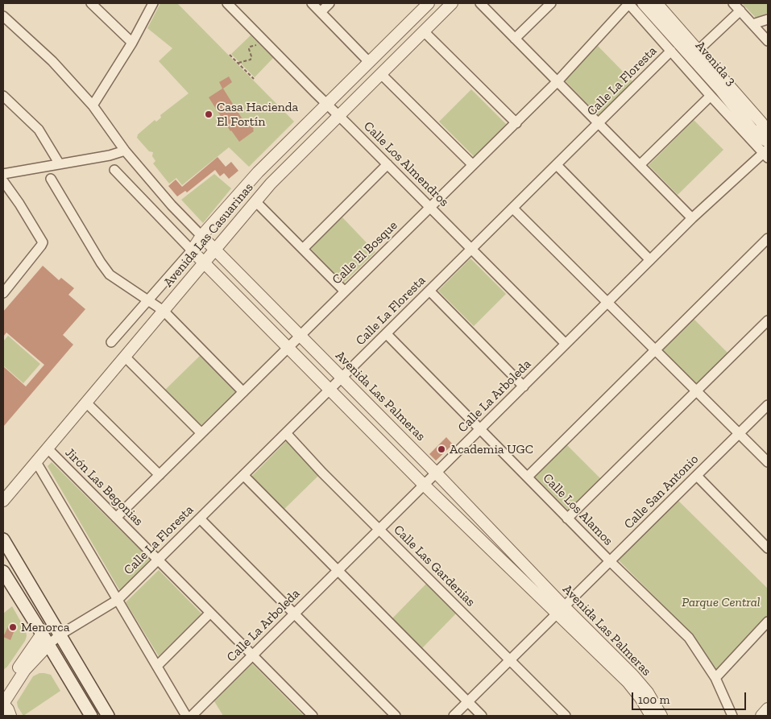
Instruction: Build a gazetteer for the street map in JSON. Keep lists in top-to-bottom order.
{
  "streets": {
    "street": [
      "Avenida 3",
      "Calle La Floresta",
      "Calle Los Almendros",
      "Avenida Las Casuarinas",
      "Calle El Bosque",
      "Avenida Las Palmeras",
      "Calle La Arboleda",
      "Jirón Las Begonias",
      "Calle San Antonio",
      "Calle Los Alamos",
      "Calle Las Gardenias"
    ]
  },
  "crossings": [
    ["Calle La Floresta", "Calle Los Almendros"],
    ["Calle La Floresta", "Avenida Las Palmeras"],
    ["Calle La Floresta", "Jirón Las Begonias"],
    ["Calle La Floresta", "Calle Los Alamos"],
    ["Calle La Floresta", "Calle Las Gardenias"],
    ["Calle Los Almendros", "Avenida Las Casuarinas"],
    ["Calle Los Almendros", "Calle El Bosque"],
    ["Calle Los Almendros", "Calle La Arboleda"],
    ["Avenida Las Casuarinas", "Avenida Las Palmeras"],
    ["Avenida Las Casuarinas", "Jirón Las Begonias"],
    ["Calle El Bosque", "Avenida Las Palmeras"],
    ["Calle El Bosque", "Jirón Las Begonias"],
    ["Avenida Las Palmeras", "Calle La Arboleda"],
    ["Avenida Las Palmeras", "Calle San Antonio"],
    ["Calle La Arboleda", "Jirón Las Begonias"],
    ["Calle La Arboleda", "Calle Los Alamos"],
    ["Calle La Arboleda", "Calle Las Gardenias"],
    ["Calle San Antonio", "Calle Los Alamos"],
    ["Calle San Antonio", "Calle Las Gardenias"]
  ],
  "parks": ["Parque Central"],
  "places": ["Casa Hacienda El Fortín", "Academia UGC", "Menorca"],
  "scale_bar": "100 m"
}
